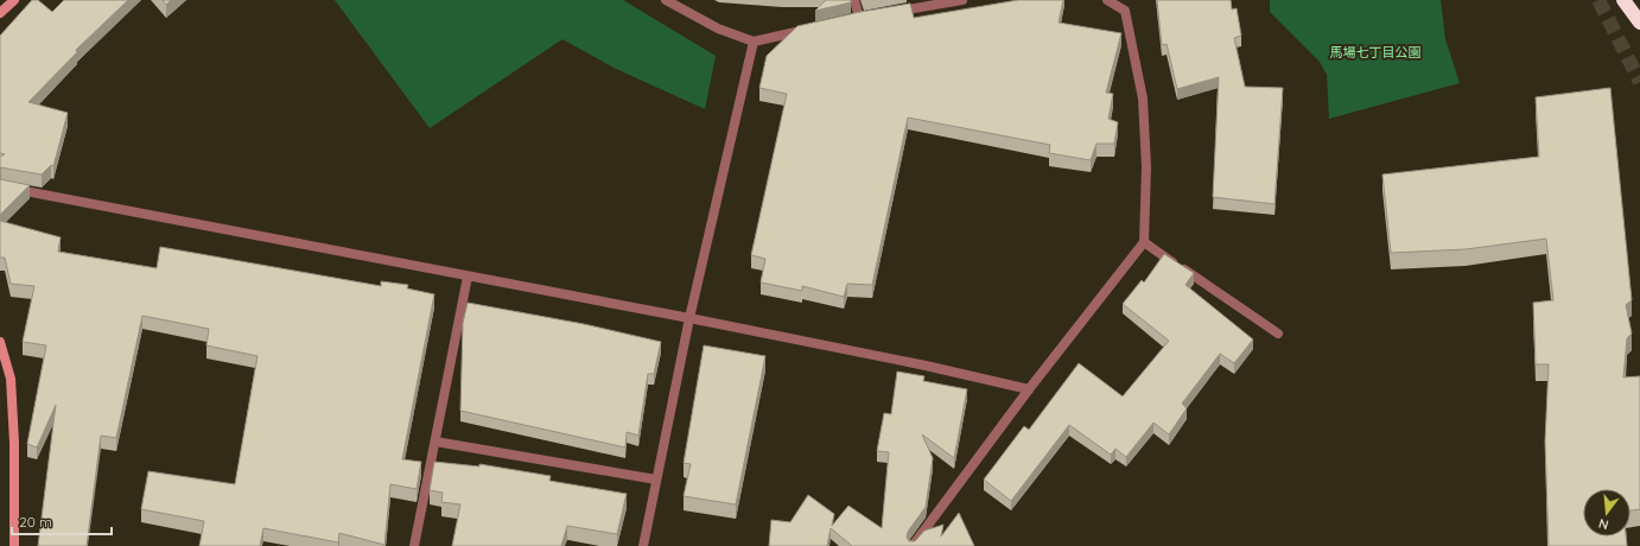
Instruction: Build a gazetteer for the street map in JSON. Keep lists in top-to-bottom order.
{
  "parks": ["馬場七丁目公園"],
  "scale_bar": "20 m",
  "north": "bottom"
}
